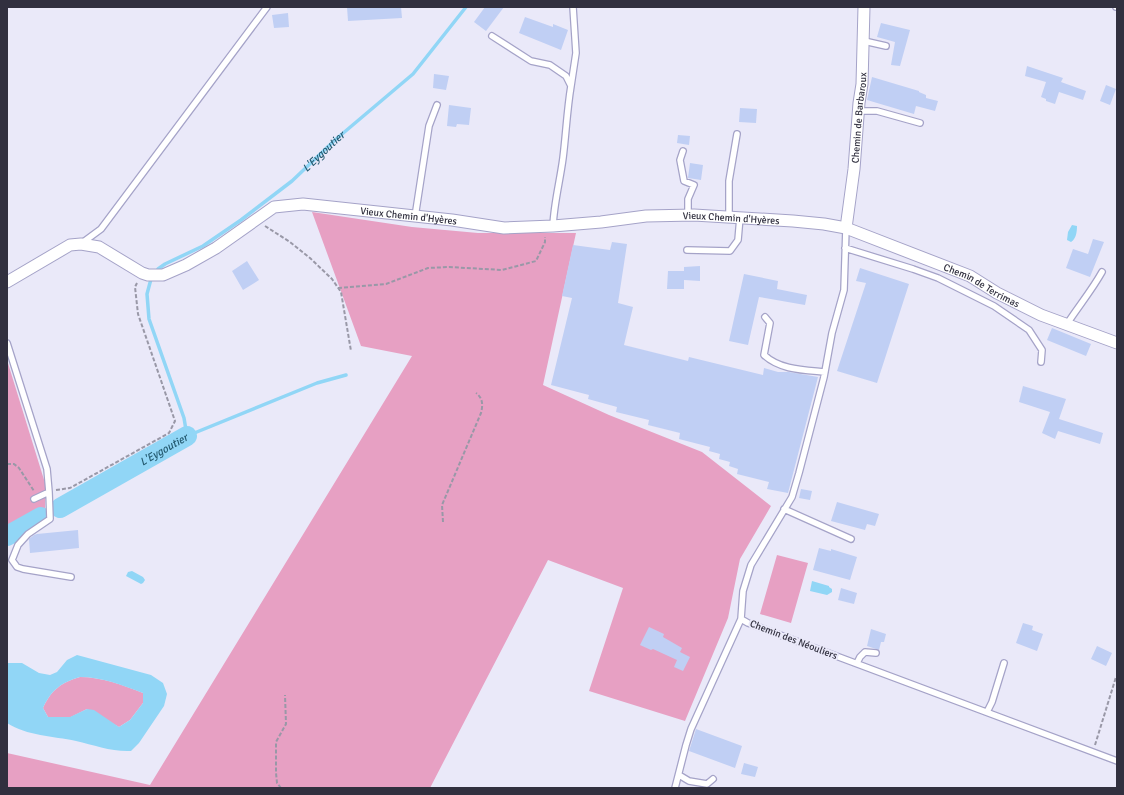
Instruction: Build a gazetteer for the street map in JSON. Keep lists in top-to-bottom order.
{
  "streets": {
    "street": ["Chemin de Barbaroux", "Vieux Chemin d'Hyères", "Chemin de Terrimas"],
    "lane": ["Chemin des Néouliers"]
  },
  "crossings": [
    ["Chemin de Barbaroux", "Vieux Chemin d'Hyères"],
    ["Chemin de Barbaroux", "Chemin de Terrimas"],
    ["Chemin de Barbaroux", "Chemin des Néouliers"],
    ["Vieux Chemin d'Hyères", "Chemin de Terrimas"],
    ["Vieux Chemin d'Hyères", "Chemin des Néouliers"],
    ["Chemin de Terrimas", "Chemin des Néouliers"]
  ],
  "water": ["L'Eygoutier"]
}
